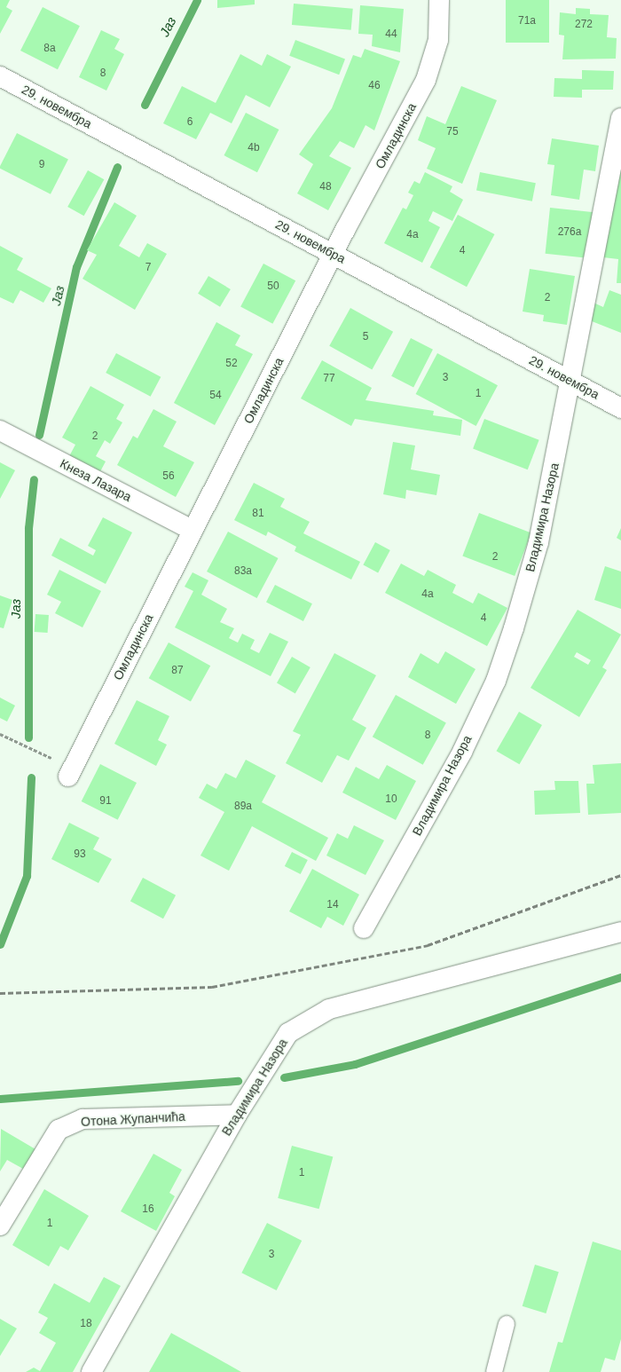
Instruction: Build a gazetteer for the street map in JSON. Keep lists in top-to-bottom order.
{
  "streets": {
    "street": [
      "29. новембра",
      "Омладинска",
      "Кнеза Лазара",
      "Владимира Назора",
      "Отона Жупанчића"
    ]
  },
  "crossings": [
    ["29. новембра", "Омладинска"],
    ["29. новембра", "Владимира Назора"],
    ["Омладинска", "Кнеза Лазара"],
    ["Владимира Назора", "Отона Жупанчића"]
  ],
  "water": ["Јаз"],
  "house_numbers": [
    "71a",
    "272",
    "44",
    "8a",
    "8",
    "46",
    "6",
    "75",
    "4b",
    "9",
    "48",
    "276a",
    "4a",
    "4",
    "7",
    "50",
    "2",
    "5",
    "52",
    "3",
    "77",
    "1",
    "54",
    "2",
    "56",
    "81",
    "2",
    "83a",
    "4a",
    "4",
    "87",
    "8",
    "10",
    "91",
    "89a",
    "93",
    "14",
    "1",
    "16",
    "1",
    "3",
    "18"
  ]
}
